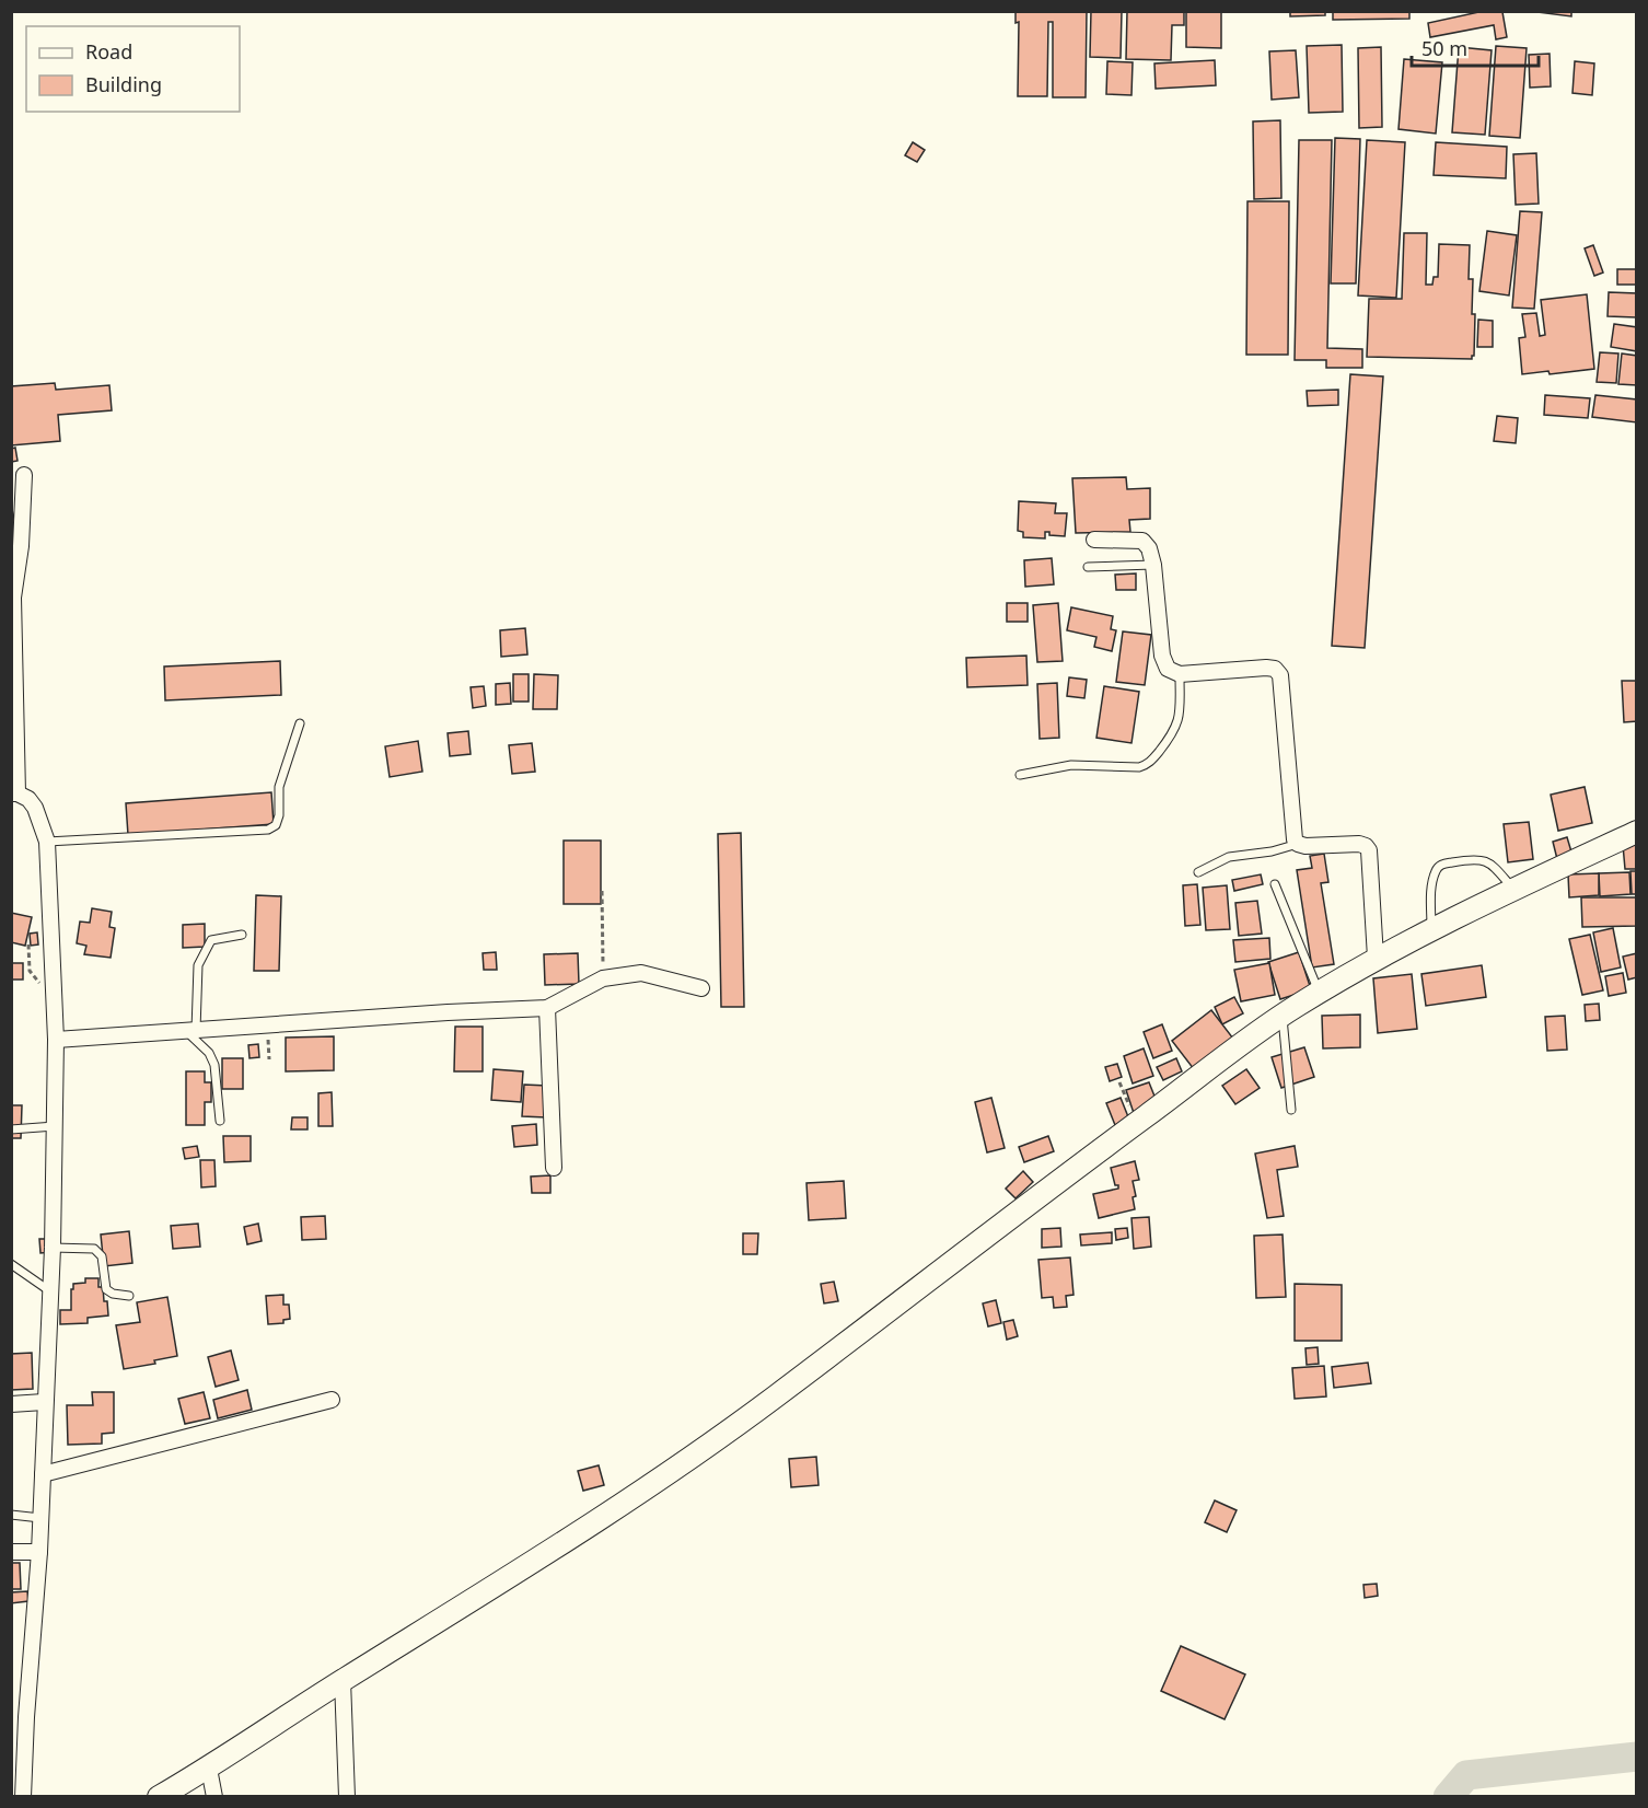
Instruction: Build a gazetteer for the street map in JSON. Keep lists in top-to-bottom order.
{
  "legend": ["Road", "Building"],
  "scale_bar": "50 m"
}
